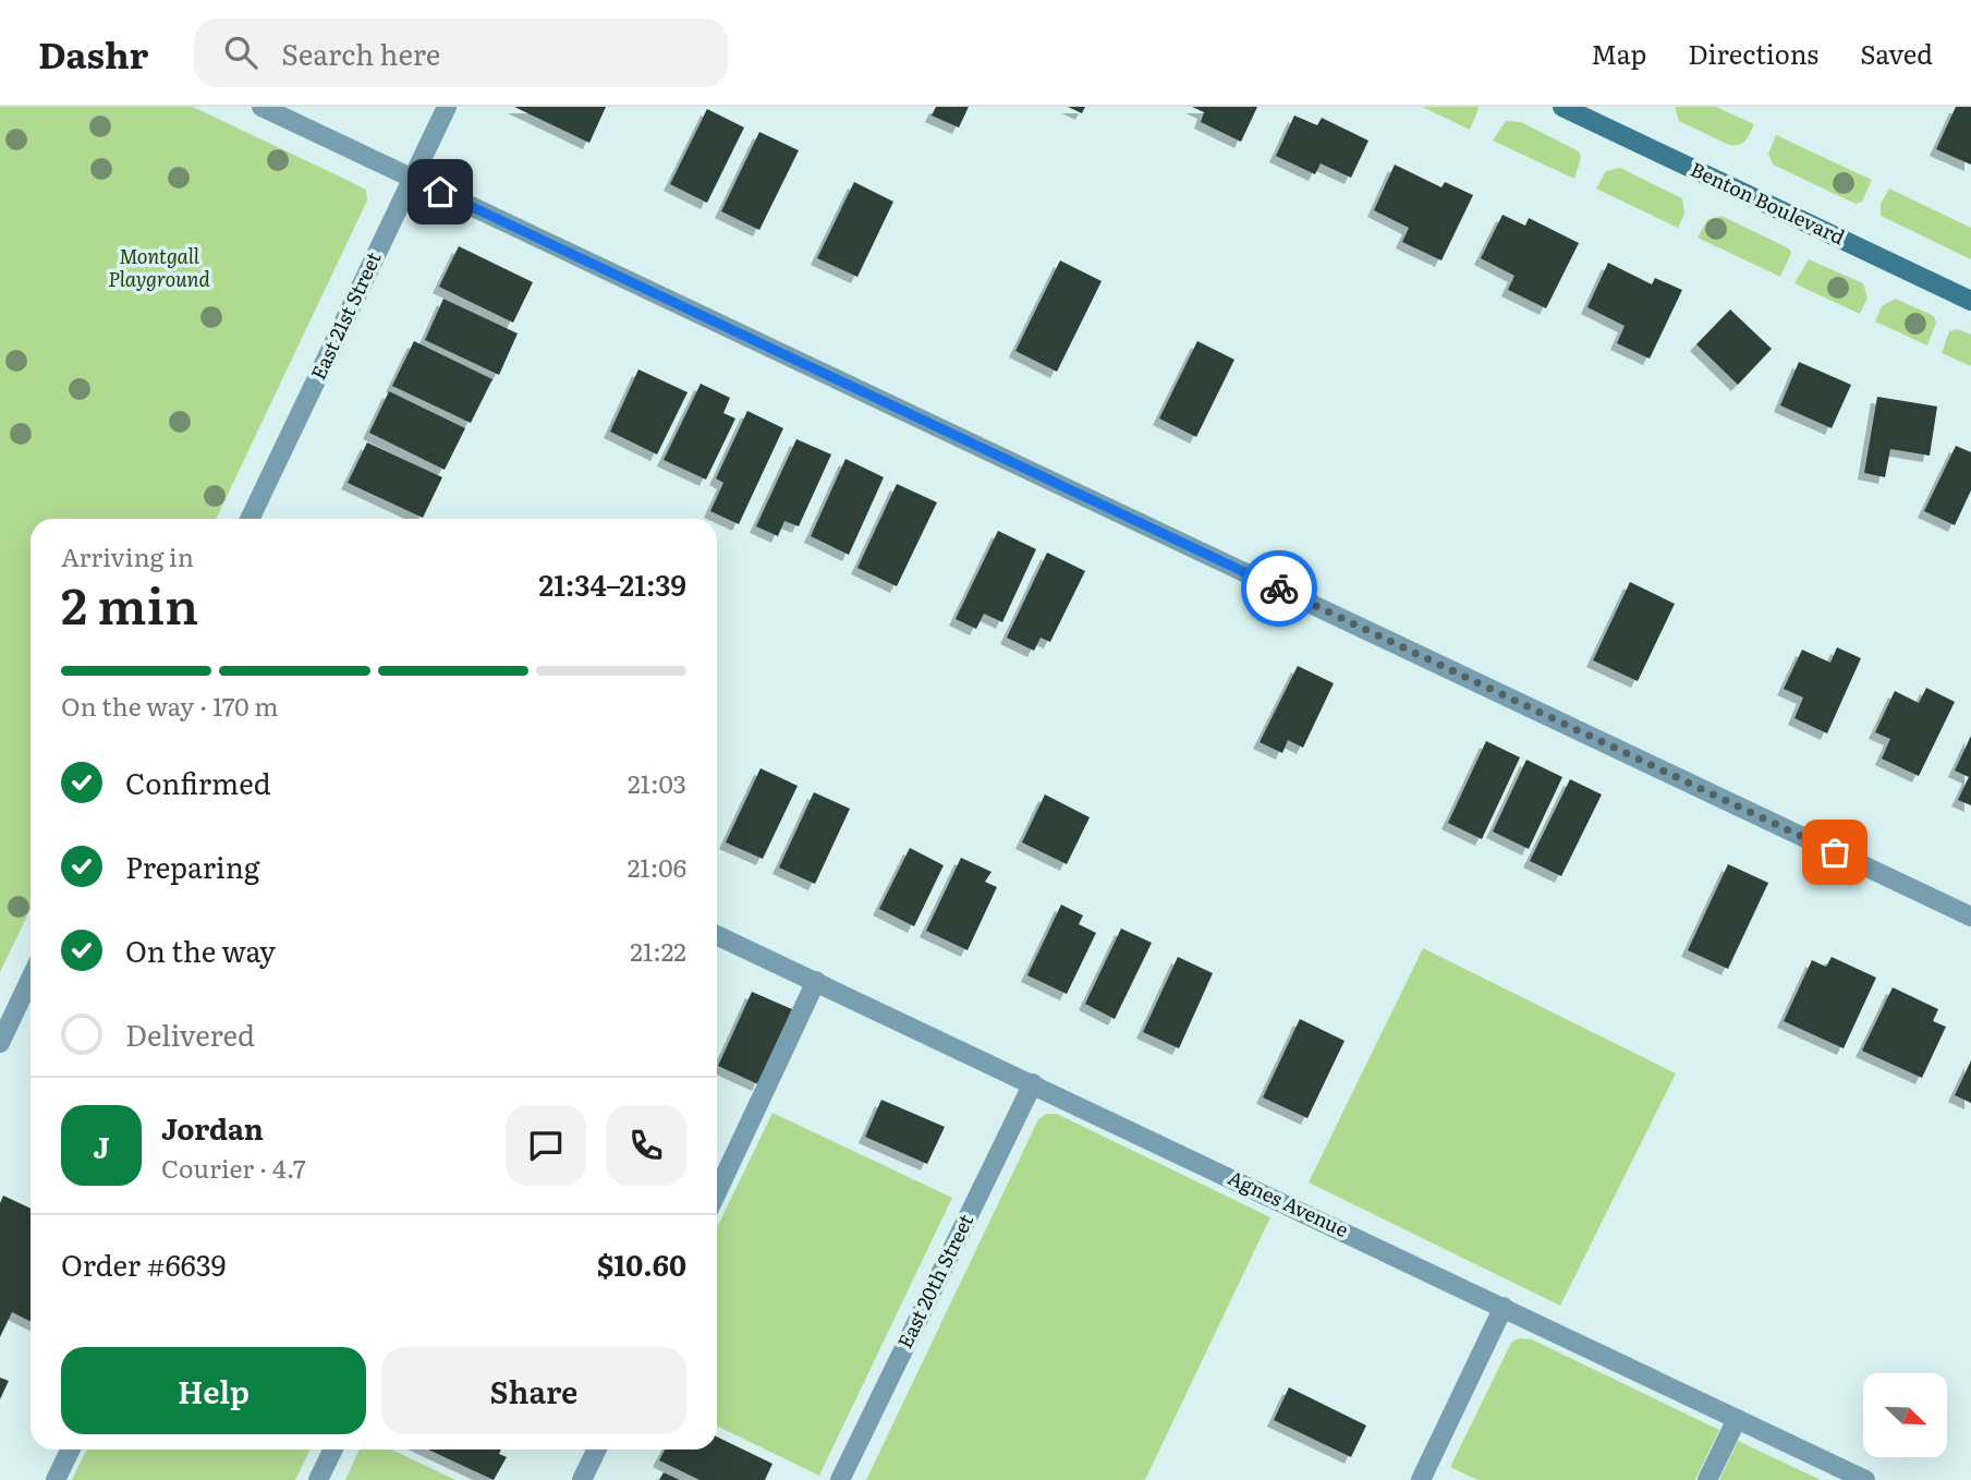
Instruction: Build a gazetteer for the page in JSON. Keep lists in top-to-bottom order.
{
  "streets": {
    "street": [
      "Benton Boulevard",
      "East 21st Street",
      "Agnes Avenue",
      "East 20th Street"
    ]
  },
  "crossings": [
    ["Agnes Avenue", "East 20th Street"]
  ],
  "parks": ["Montgall Playground"],
  "north": "bottom right",
  "page": {
    "header": "Dashr",
    "search": "Search here",
    "nav": ["Map", "Directions", "Saved"],
    "heading": ["2 min", "Arriving in", "21:34–21:39"],
    "panel": [
      "Jordan",
      "Courier · 4.7",
      "Order #6639",
      "$10.60"
    ],
    "bar": "On the way · 170 m",
    "list": [
      ["Confirmed", "21:03"],
      ["Preparing", "21:06"],
      ["On the way", "21:22"],
      "Delivered"
    ],
    "round": "J",
    "buttons": ["Help", "Share"]
  }
}
